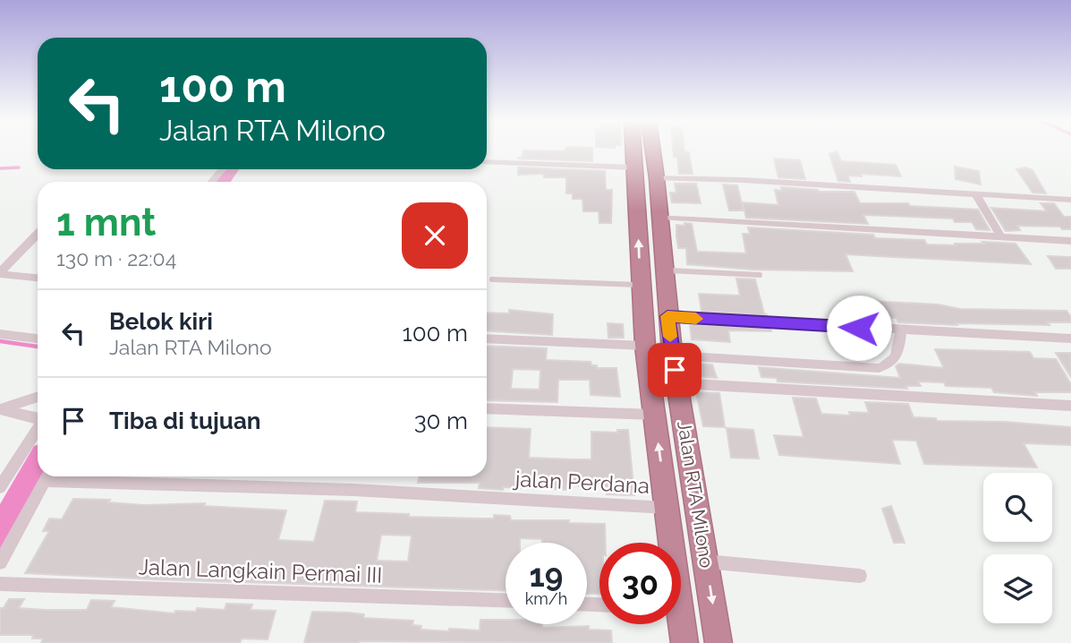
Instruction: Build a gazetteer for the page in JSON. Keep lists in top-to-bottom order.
{
  "streets": {
    "highway": ["Jalan RTA Milono"],
    "street": ["jalan Perdana", "Jalan Langkain Permai III"]
  },
  "crossings": [
    ["jalan Perdana", "Jalan RTA Milono"]
  ],
  "page": {
    "turn": ["100 m", "Jalan RTA Milono"],
    "heading": ["1 mnt", "130 m · 22:04"],
    "list": [
      {
        "name": "Belok kiri",
        "note": "Jalan RTA Milono",
        "value": "100 m"
      },
      {
        "name": "Tiba di tujuan",
        "value": "30 m"
      }
    ],
    "speed": "19 km/h",
    "limit": "30"
  }
}
